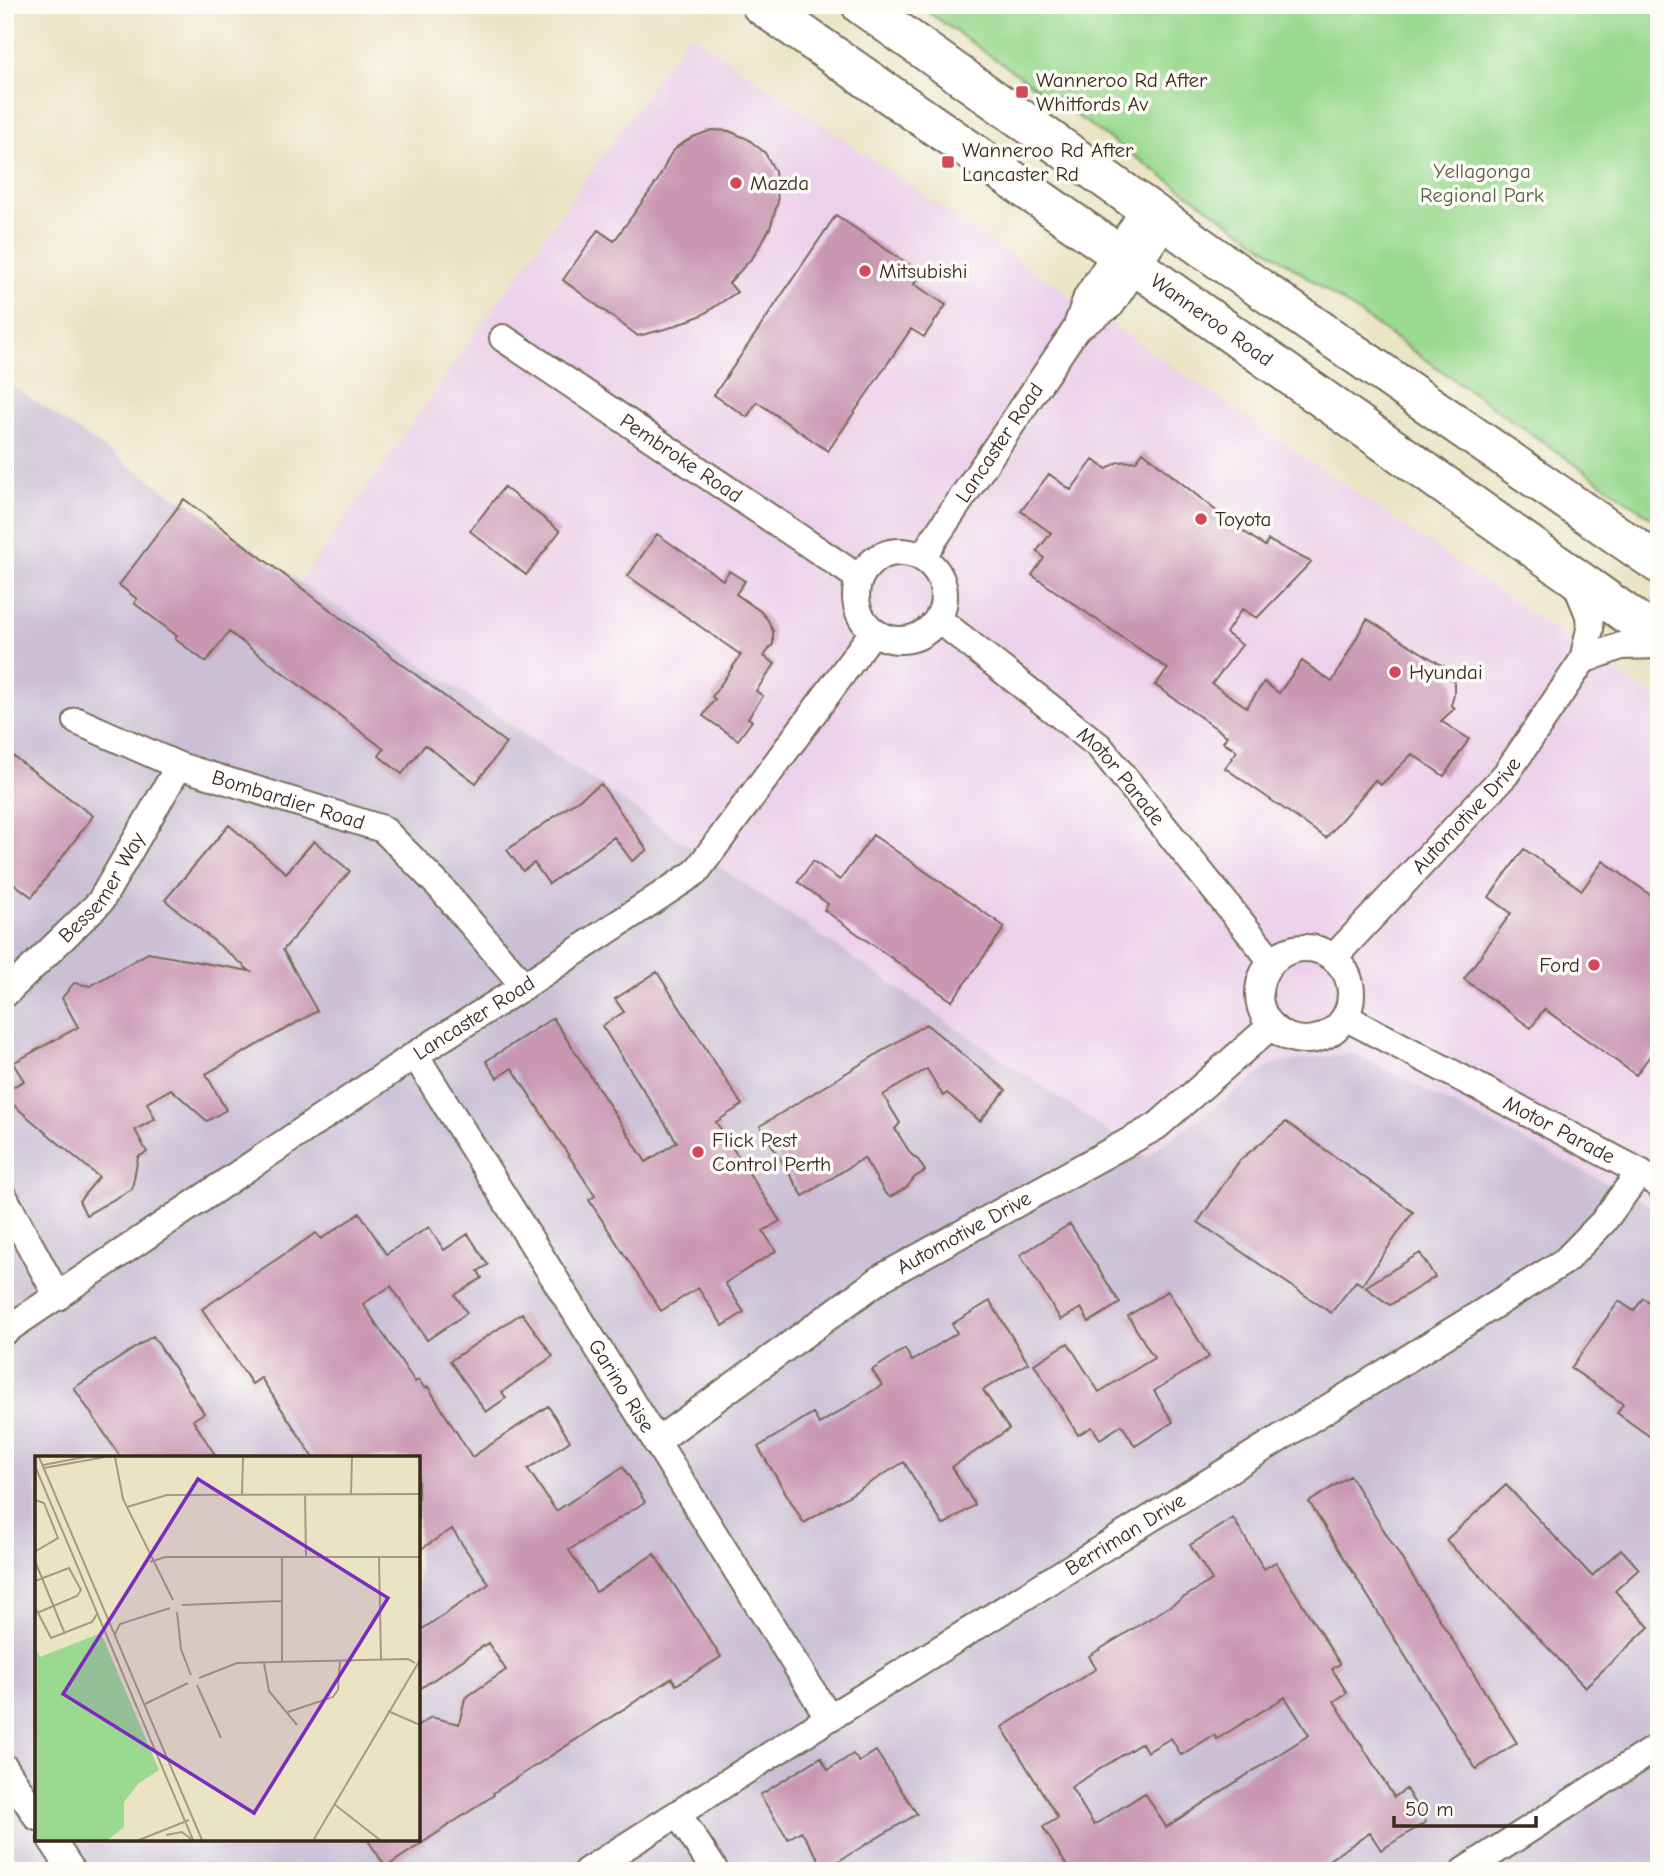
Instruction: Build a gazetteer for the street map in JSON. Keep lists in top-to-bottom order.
{
  "streets": {
    "highway": ["Wanneroo Road"],
    "street": [
      "Lancaster Road",
      "Pembroke Road",
      "Motor Parade",
      "Bombardier Road",
      "Automotive Drive",
      "Bessemer Way",
      "Garino Rise",
      "Berriman Drive"
    ]
  },
  "crossings": [
    ["Wanneroo Road", "Lancaster Road"],
    ["Wanneroo Road", "Automotive Drive"],
    ["Lancaster Road", "Pembroke Road"],
    ["Lancaster Road", "Motor Parade"],
    ["Lancaster Road", "Bombardier Road"],
    ["Lancaster Road", "Garino Rise"],
    ["Pembroke Road", "Motor Parade"],
    ["Motor Parade", "Automotive Drive"],
    ["Motor Parade", "Berriman Drive"],
    ["Bombardier Road", "Bessemer Way"],
    ["Automotive Drive", "Garino Rise"],
    ["Garino Rise", "Berriman Drive"]
  ],
  "parks": ["Yellagonga Regional Park"],
  "places": {
    "transit": ["Wanneroo Rd After Whitfords Av", "Wanneroo Rd After Lancaster Rd"],
    "other": [
      "Mazda",
      "Mitsubishi",
      "Toyota",
      "Hyundai",
      "Ford",
      "Flick Pest Control Perth"
    ]
  },
  "scale_bar": "50 m"
}
